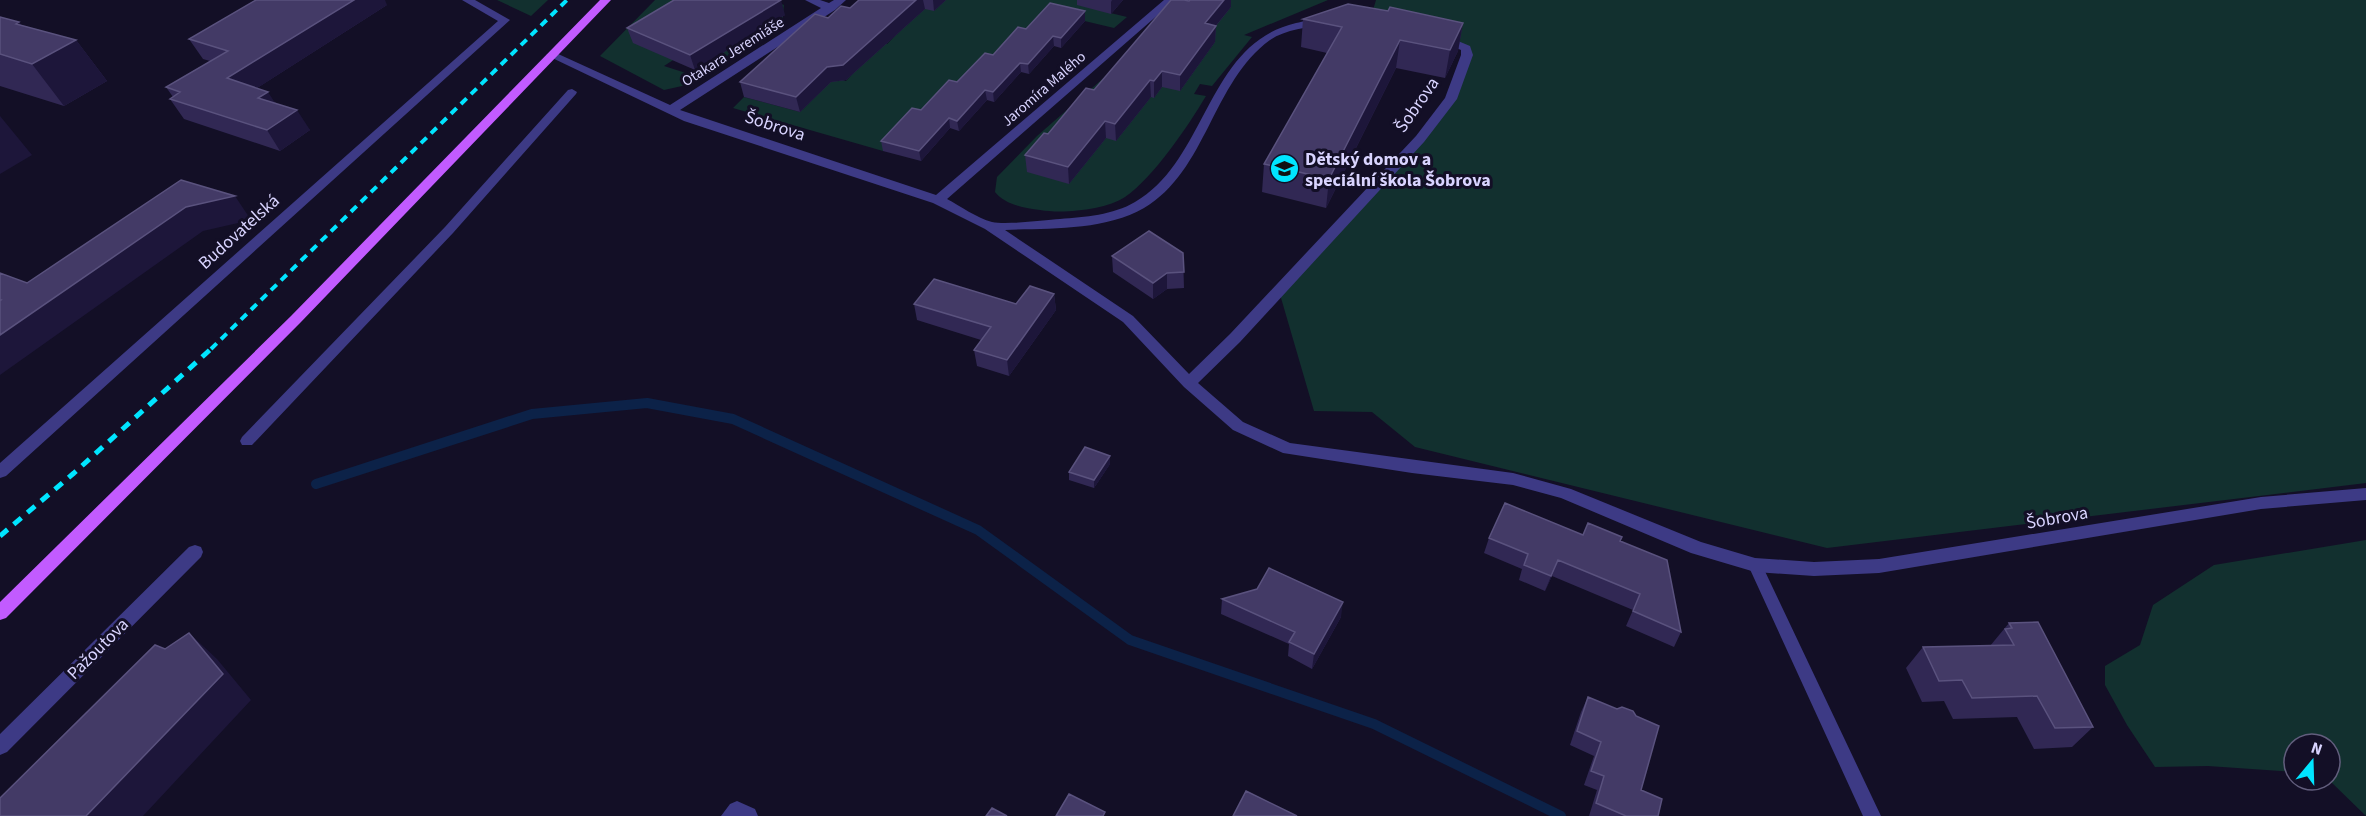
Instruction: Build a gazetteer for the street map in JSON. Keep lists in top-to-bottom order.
{
  "streets": {
    "street": [
      "Otakara Jeremiáše",
      "Jaromíra Malého",
      "Šobrova",
      "Budovatelská",
      "Pažoutova"
    ]
  },
  "crossings": [
    ["Otakara Jeremiáše", "Šobrova"],
    ["Jaromíra Malého", "Šobrova"]
  ],
  "places": {
    "school or university": ["Dětský domov a speciální škola Šobrova"]
  },
  "north": "top"
}
